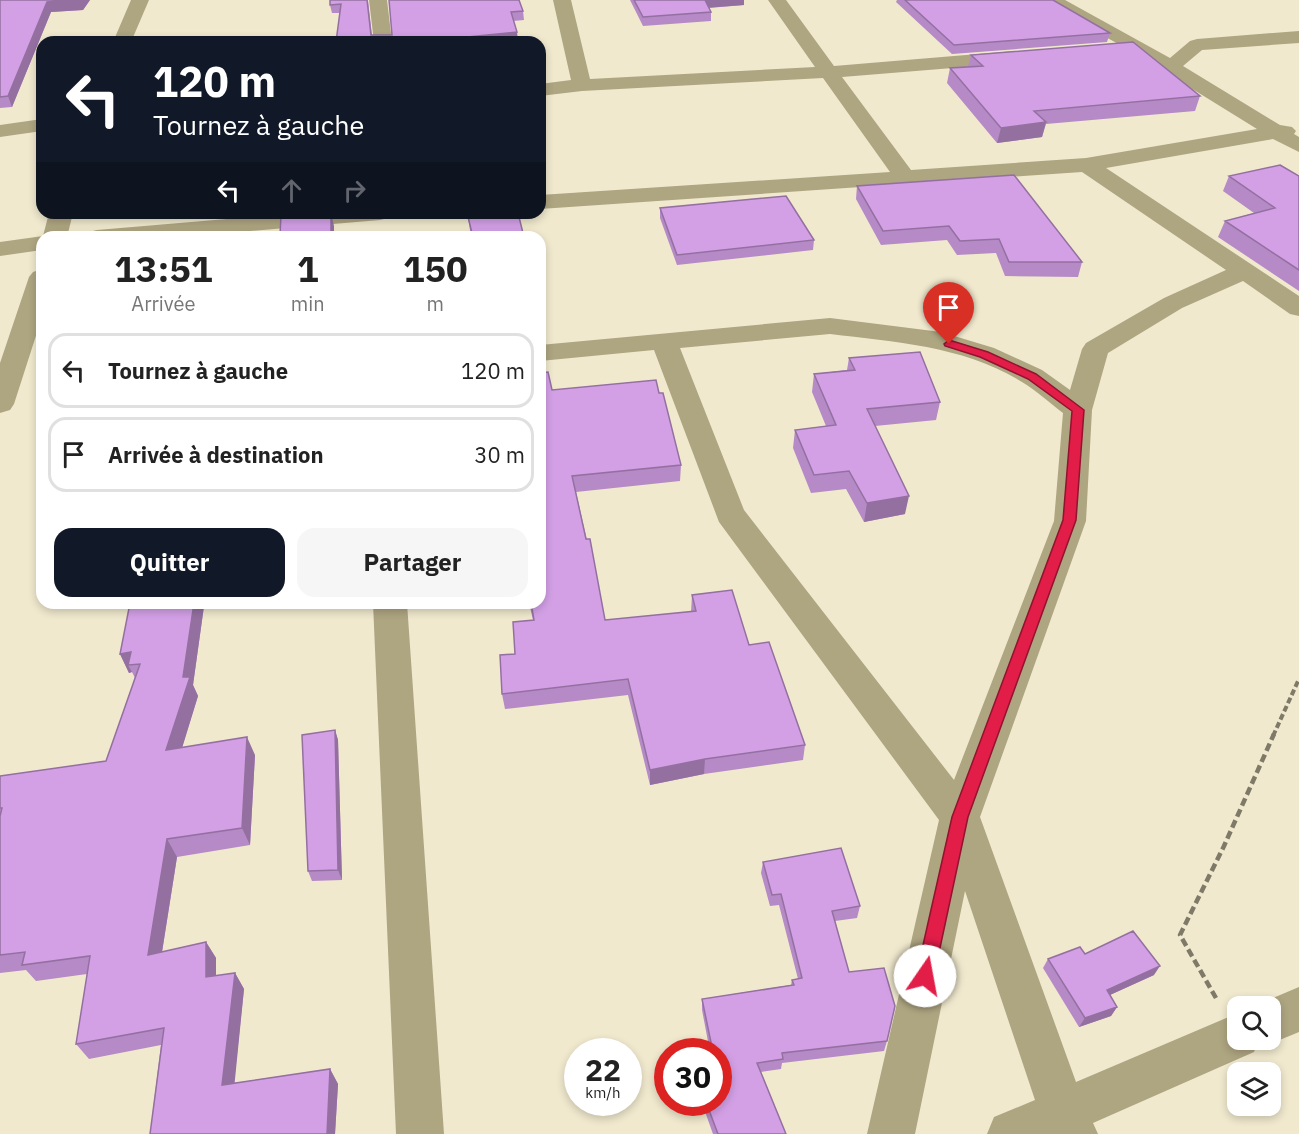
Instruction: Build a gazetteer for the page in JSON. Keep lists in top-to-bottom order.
{
  "page": {
    "turn": ["120 m", "Tournez à gauche"],
    "eta": [
      "13:51",
      "Arrivée",
      "1",
      "min",
      "150",
      "m"
    ],
    "list": [
      {
        "name": "Tournez à gauche",
        "value": "120 m"
      },
      {
        "name": "Arrivée à destination",
        "value": "30 m"
      }
    ],
    "buttons": ["Quitter", "Partager"],
    "speed": "22 km/h",
    "limit": "30"
  }
}
